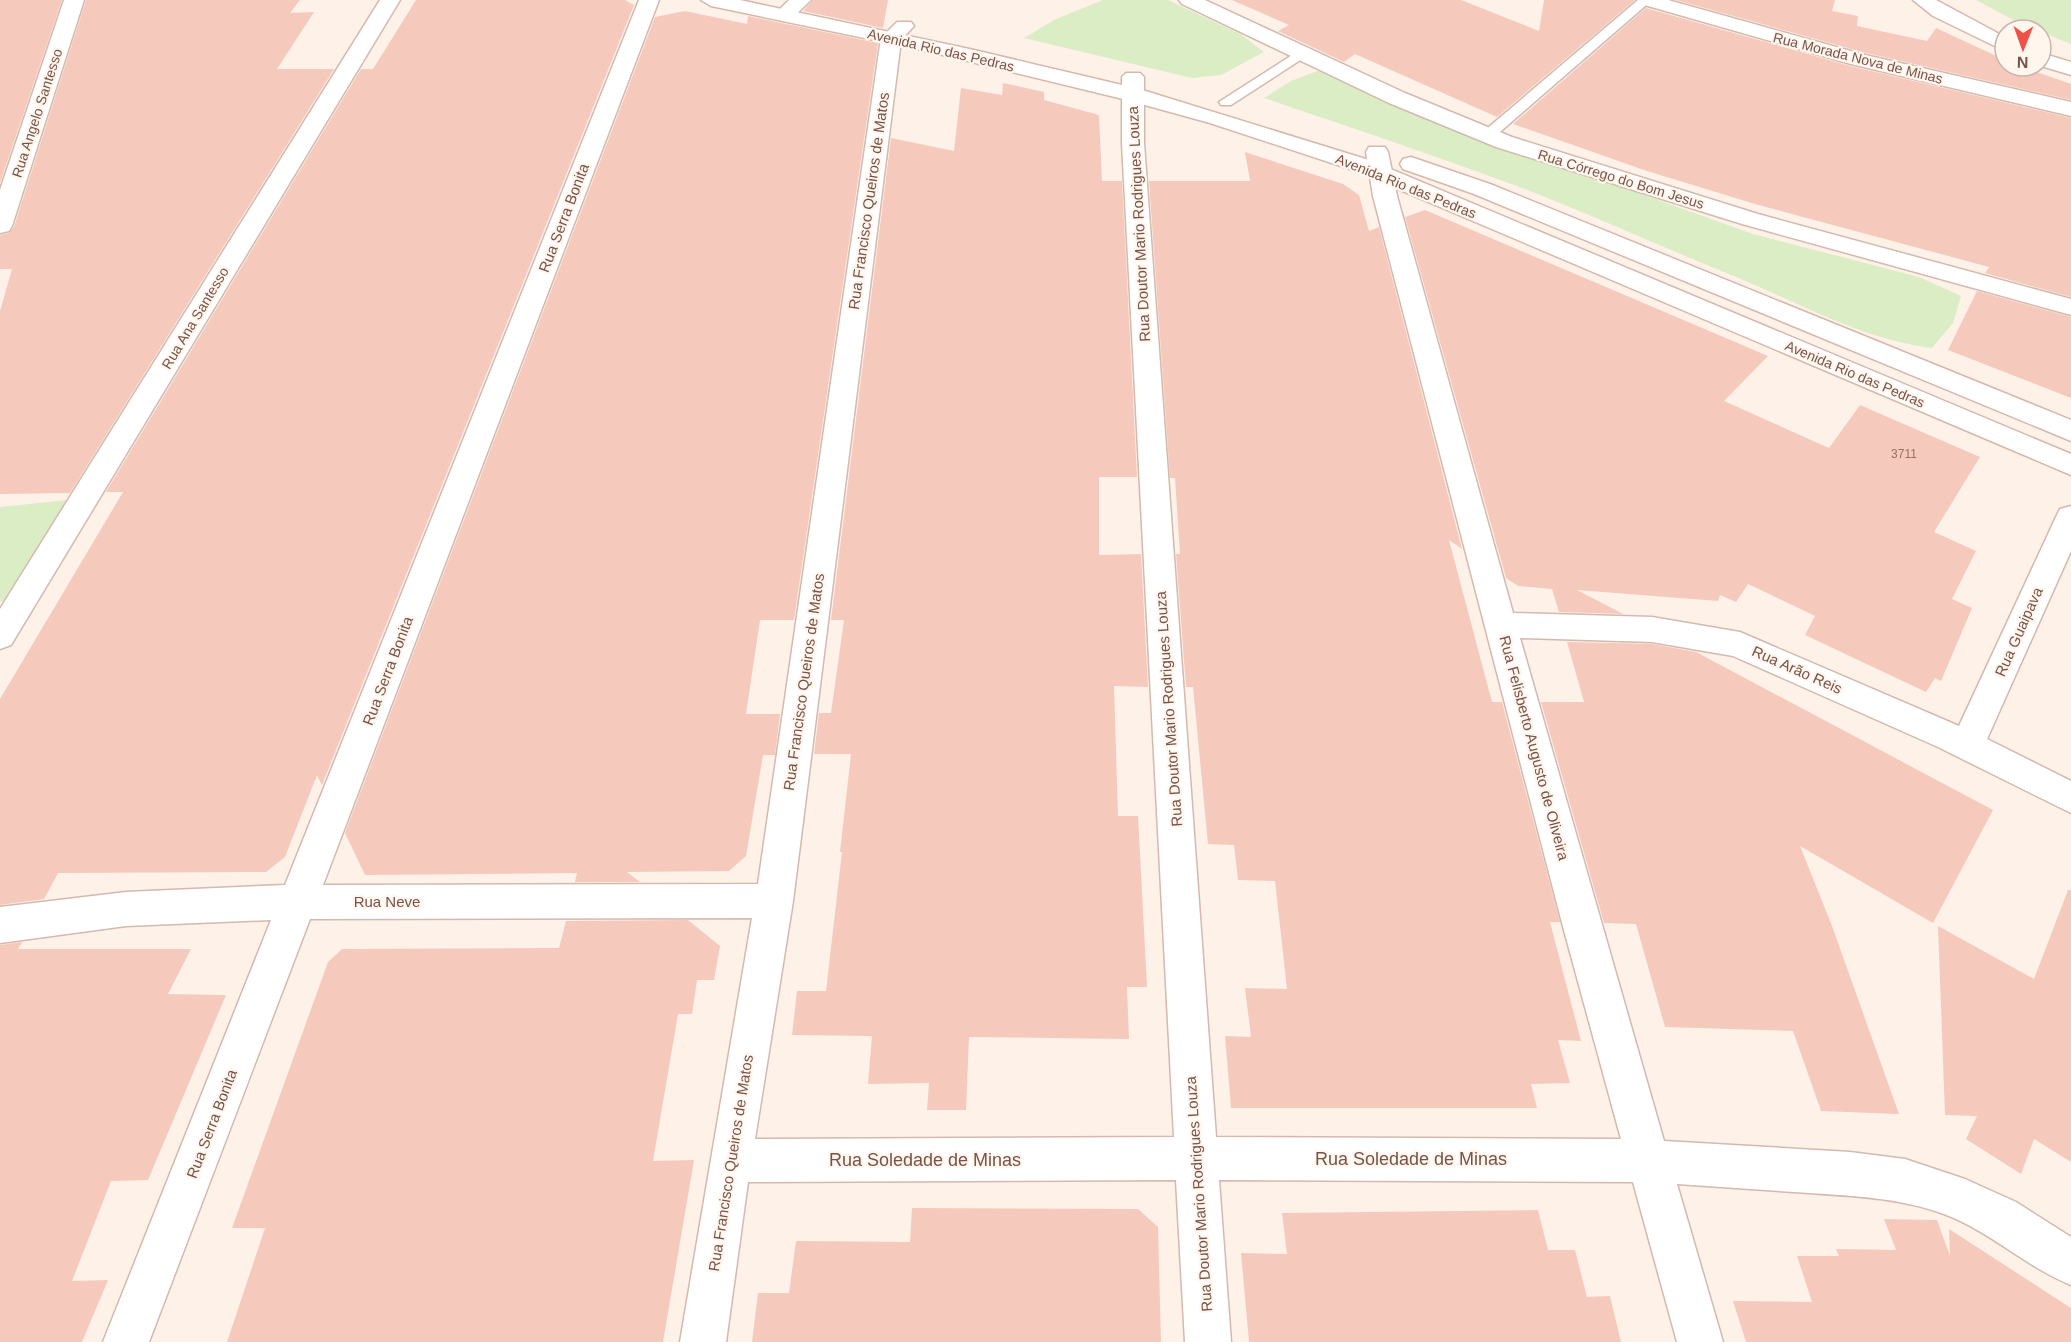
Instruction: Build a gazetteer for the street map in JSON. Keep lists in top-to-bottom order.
{
  "streets": {
    "street": [
      "Avenida Rio das Pedras",
      "Rua Morada Nova de Minas",
      "Rua Angelo Santesso",
      "Rua Córrego do Bom Jesus",
      "Rua Francisco Queiros de Matos",
      "Rua Serra Bonita",
      "Rua Doutor Mario Rodrigues Louza",
      "Rua Ana Santesso",
      "Rua Guaipava",
      "Rua Arão Reis",
      "Rua Felisberto Augusto de Oliveira",
      "Rua Neve",
      "Rua Soledade de Minas"
    ]
  },
  "crossings": [
    ["Avenida Rio das Pedras", "Rua Francisco Queiros de Matos"],
    ["Avenida Rio das Pedras", "Rua Doutor Mario Rodrigues Louza"],
    ["Avenida Rio das Pedras", "Rua Felisberto Augusto de Oliveira"],
    ["Rua Francisco Queiros de Matos", "Rua Neve"],
    ["Rua Francisco Queiros de Matos", "Rua Soledade de Minas"],
    ["Rua Serra Bonita", "Rua Neve"],
    ["Rua Doutor Mario Rodrigues Louza", "Rua Soledade de Minas"],
    ["Rua Guaipava", "Rua Arão Reis"],
    ["Rua Arão Reis", "Rua Felisberto Augusto de Oliveira"],
    ["Rua Felisberto Augusto de Oliveira", "Rua Soledade de Minas"]
  ],
  "house_numbers": ["3711"],
  "north": "bottom"
}
